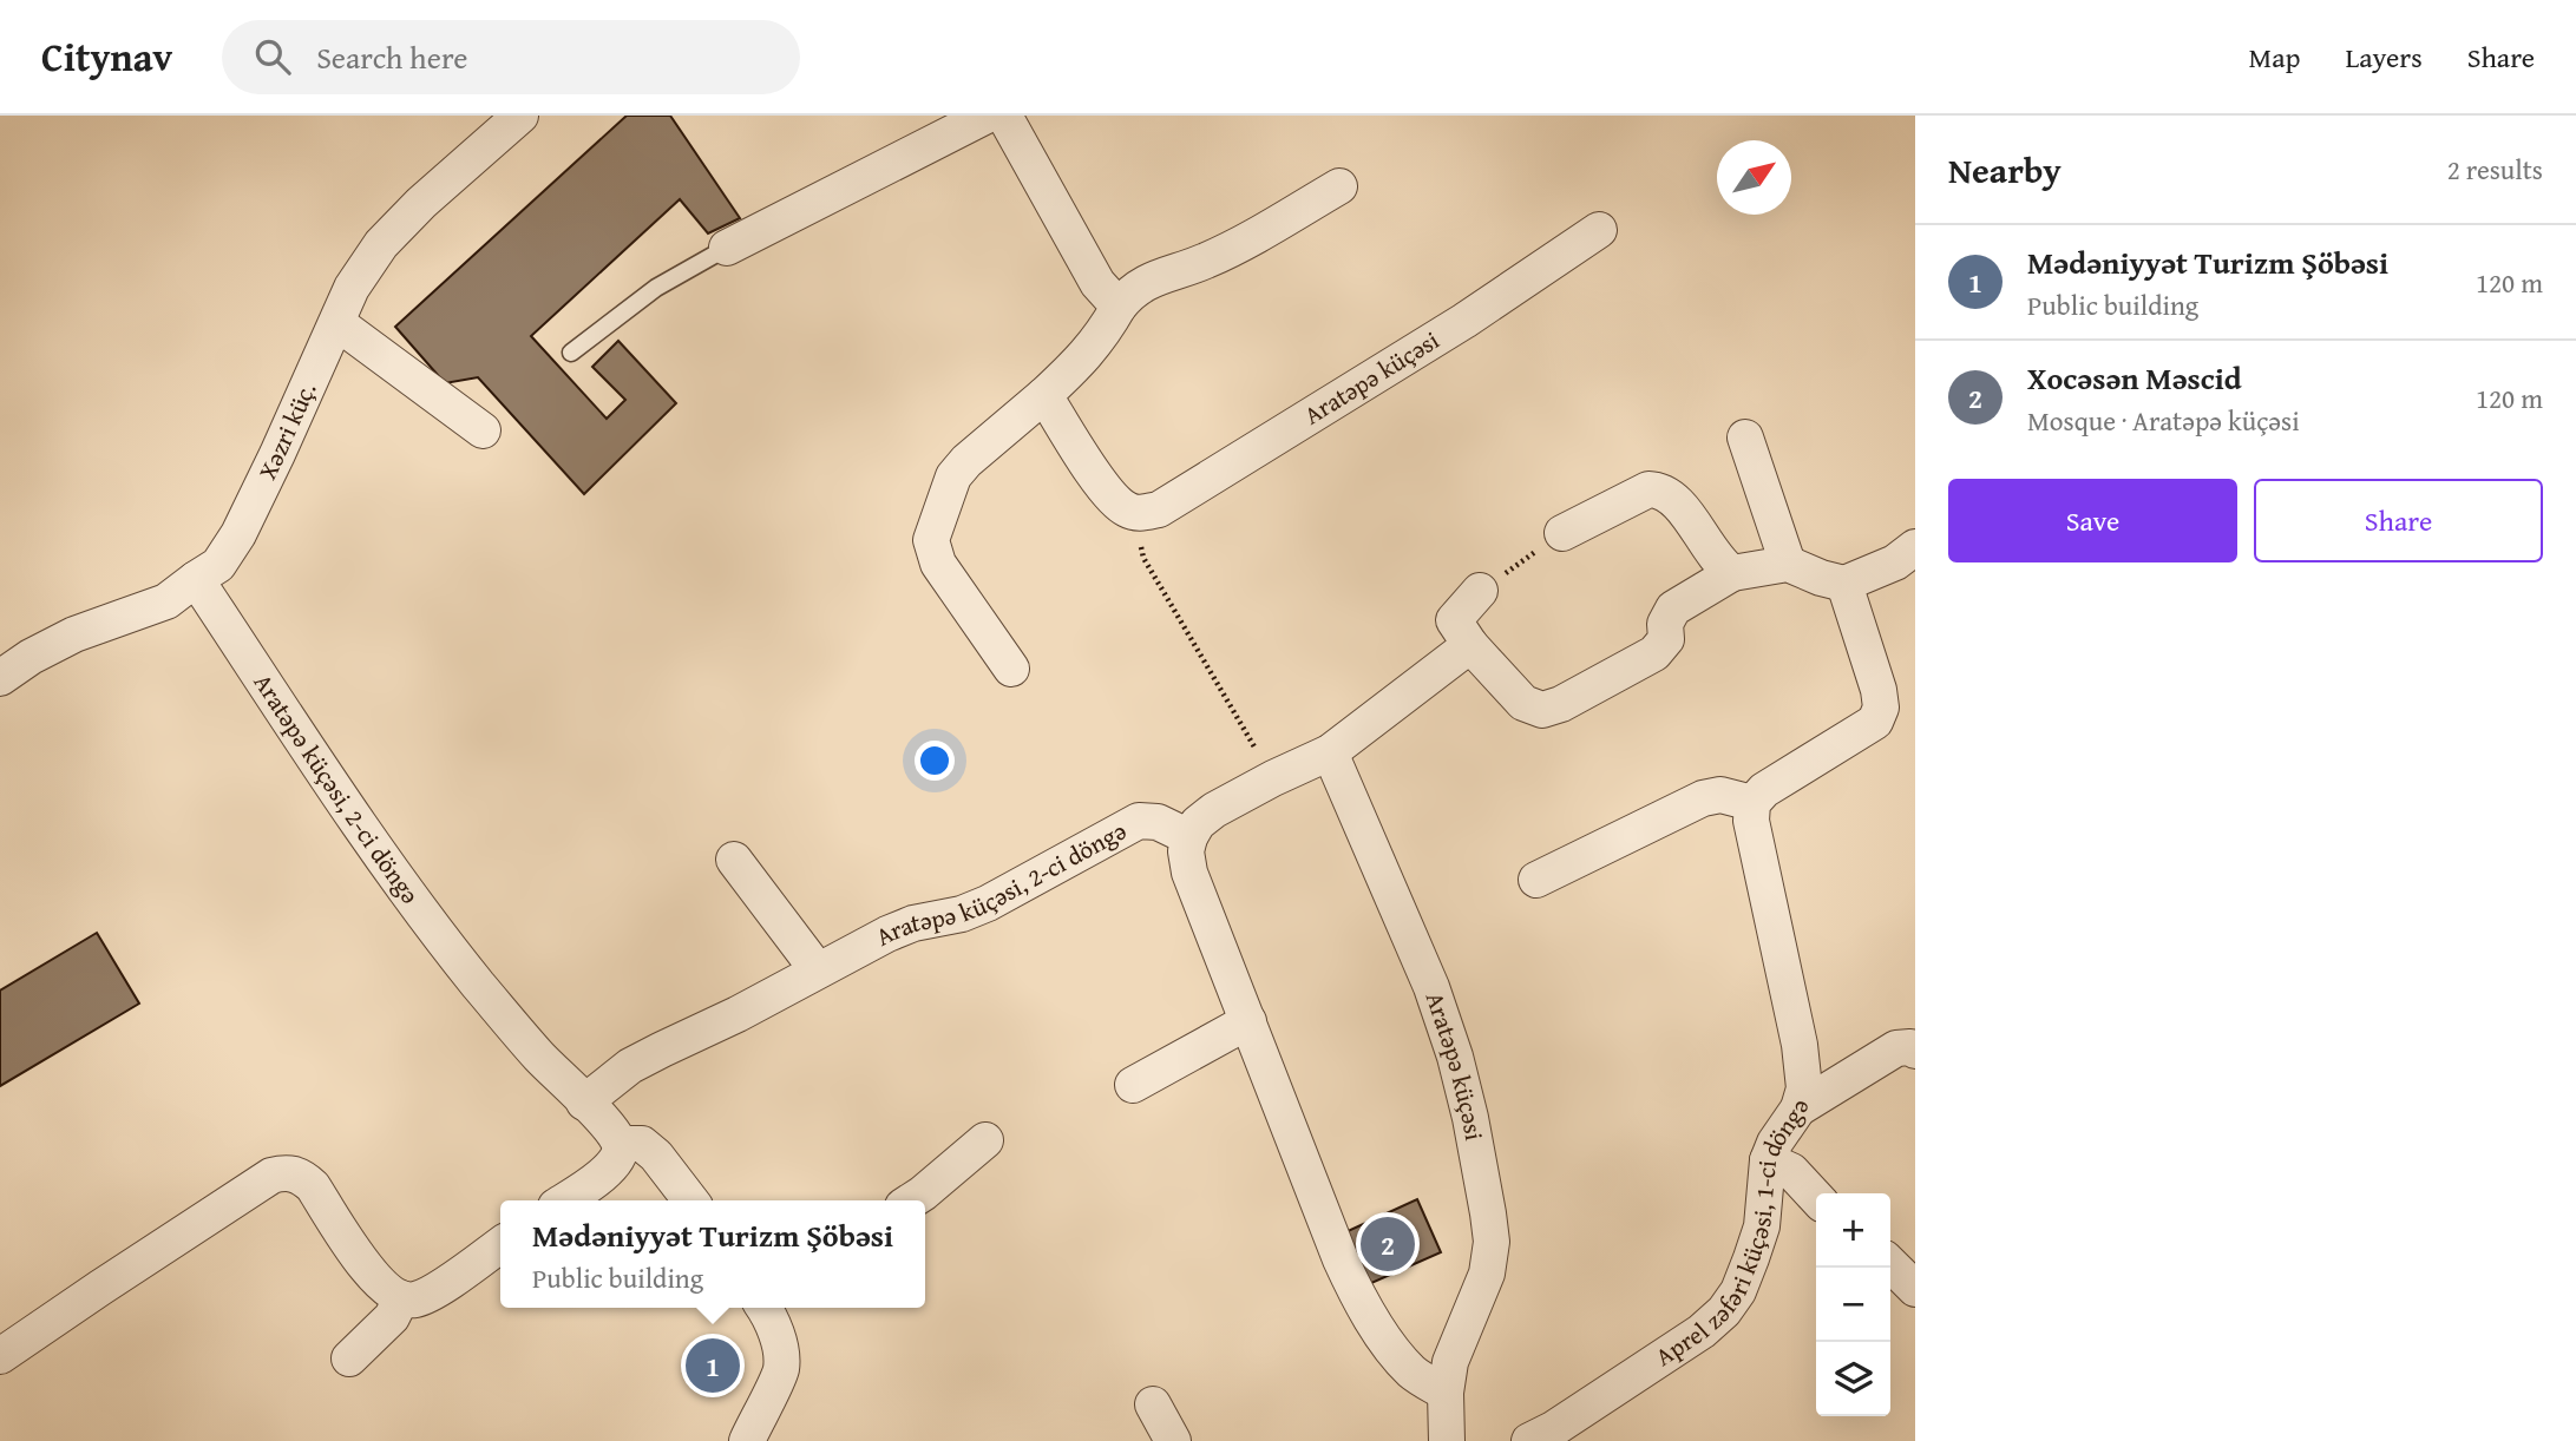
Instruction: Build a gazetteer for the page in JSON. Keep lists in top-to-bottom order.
{
  "streets": {
    "street": [
      "Aratəpə küçəsi",
      "Xəzri küç.",
      "Aratəpə küçəsi, 2-ci döngə",
      "Aprel zəfəri küçəsi, 1-ci döngə"
    ]
  },
  "crossings": [
    ["Xəzri küç.", "Aratəpə küçəsi, 2-ci döngə"]
  ],
  "north": "top right",
  "page": {
    "header": "Citynav",
    "search": "Search here",
    "nav": ["Map", "Layers", "Share"],
    "heading": ["Nearby", "2 results"],
    "list": [
      {
        "mark": "1",
        "name": "Mədəniyyət Turizm Şöbəsi",
        "note": "Public building",
        "value": "120 m"
      },
      {
        "mark": "2",
        "name": "Xocəsən Məscid",
        "note": "Mosque · Aratəpə küçəsi",
        "value": "120 m"
      }
    ],
    "buttons": ["Save", "Share"],
    "map_buttons": ["+", "−"],
    "popup": ["Mədəniyyət Turizm Şöbəsi", "Public building"],
    "pins": ["2", "1"]
  }
}
